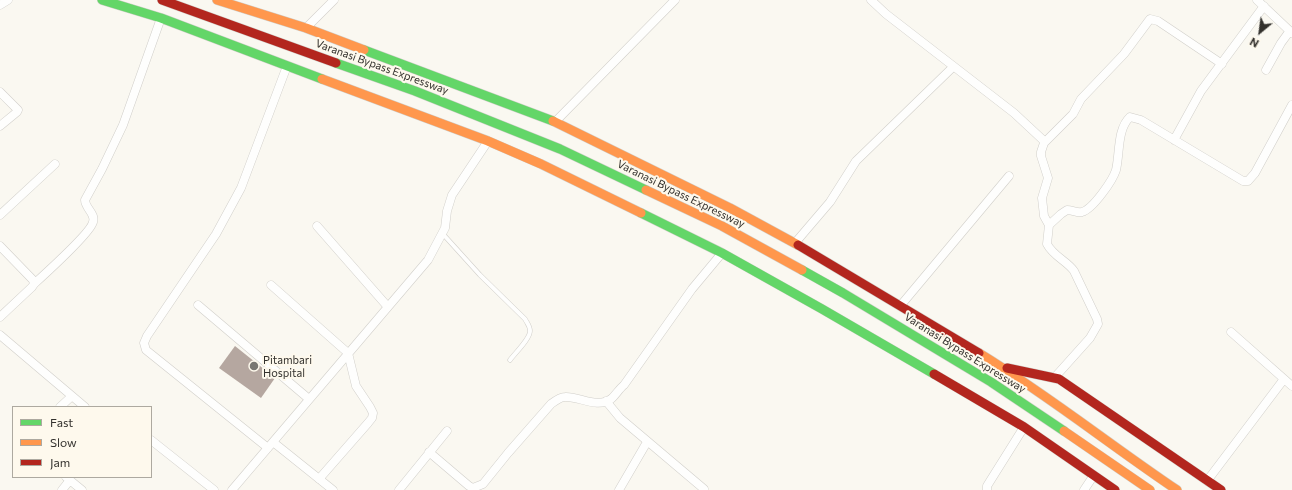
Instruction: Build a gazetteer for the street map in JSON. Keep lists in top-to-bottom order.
{
  "streets": {
    "main road": ["Varanasi Bypass Expressway"]
  },
  "places": ["Pitambari Hospital"],
  "legend": ["Fast", "Slow", "Jam"],
  "north": "bottom left"
}
